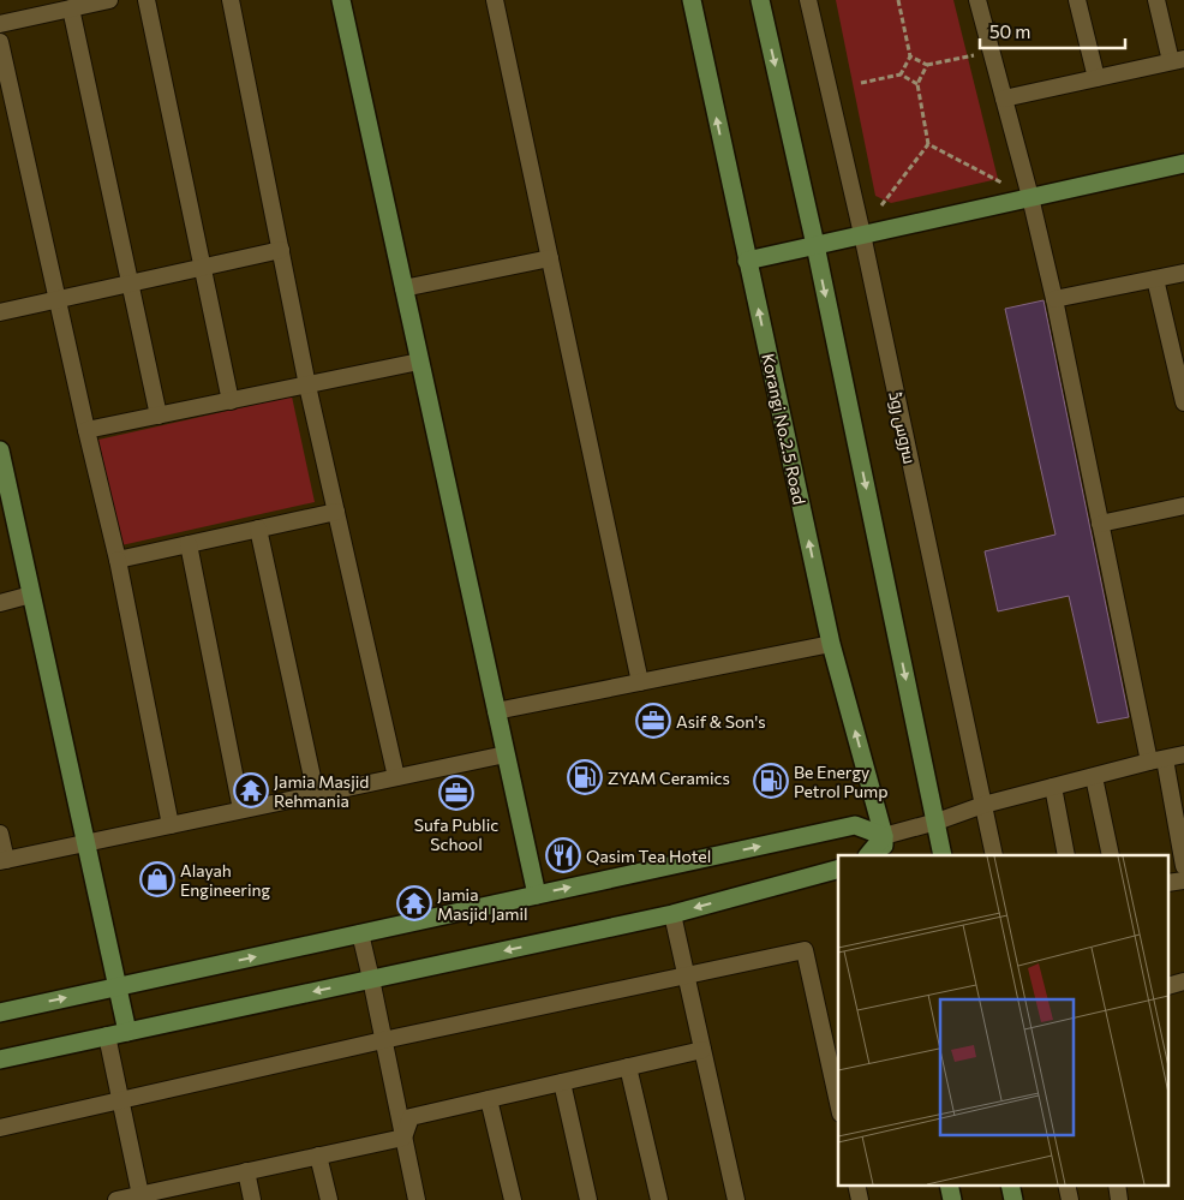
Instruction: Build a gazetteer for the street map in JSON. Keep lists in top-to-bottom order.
{
  "streets": {
    "street": ["سروس روڈ", "Korangi No.2.5 Road"]
  },
  "places": {
    "office": ["Asif & Son's", "Sufa Public School"],
    "fuel station": ["ZYAM Ceramics", "Be Energy Petrol Pump"],
    "temple": ["Jamia Masjid Rehmania", "Jamia Masjid Jamil"],
    "restaurant": ["Qasim Tea Hotel"],
    "shop": ["Alayah Engineering"]
  },
  "scale_bar": "50 m"
}
